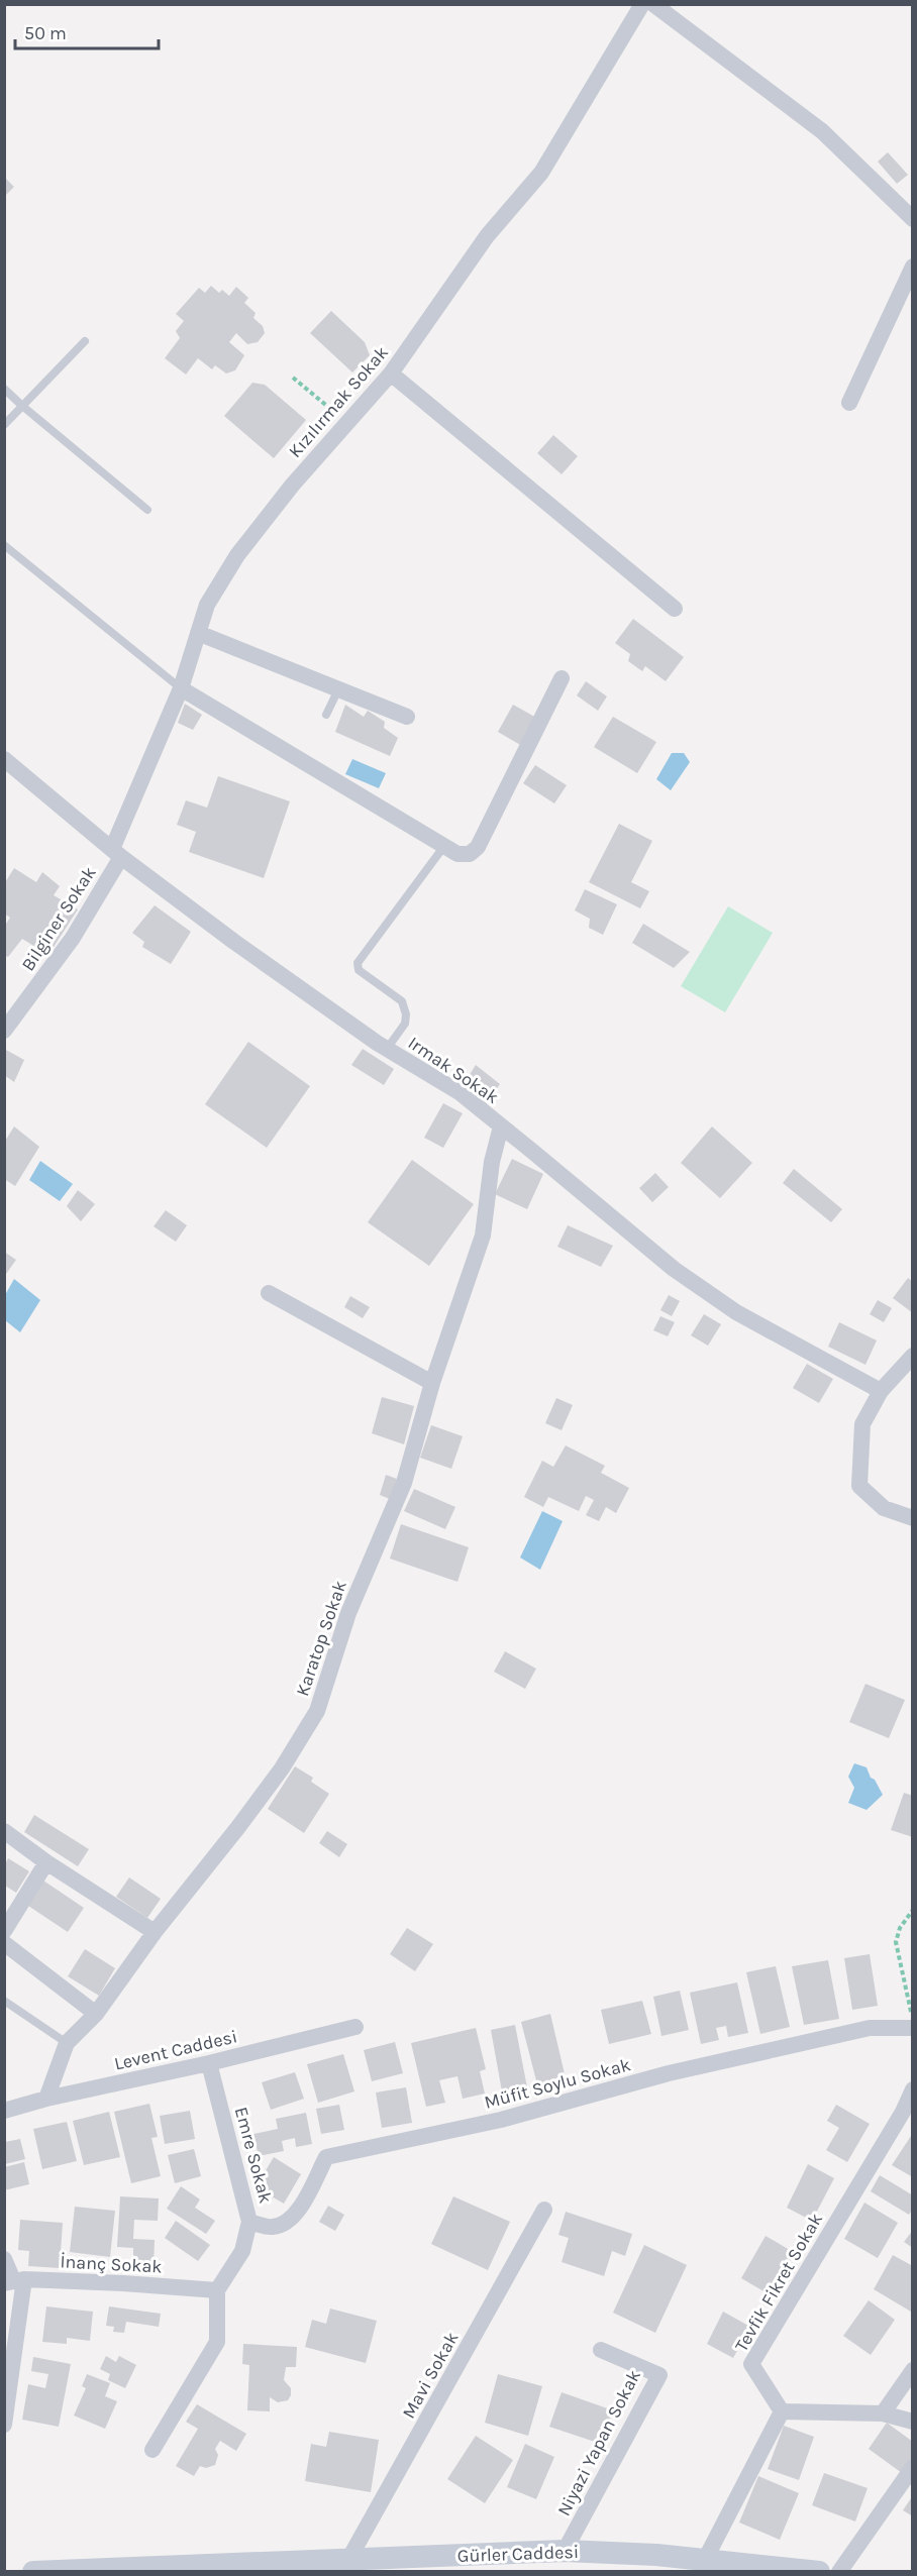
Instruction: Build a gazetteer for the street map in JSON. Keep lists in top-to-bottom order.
{
  "streets": {
    "street": [
      "Kızılırmak Sokak",
      "Bilginer Sokak",
      "Irmak Sokak",
      "Karatop Sokak",
      "Levent Caddesi",
      "Müfit Soylu Sokak",
      "Emre Sokak",
      "İnanç Sokak",
      "Tevfik Fikret Sokak",
      "Mavi Sokak",
      "Niyazi Yapan Sokak",
      "Gürler Caddesi"
    ]
  },
  "crossings": [
    ["Kızılırmak Sokak", "Bilginer Sokak"],
    ["Kızılırmak Sokak", "Irmak Sokak"],
    ["Bilginer Sokak", "Irmak Sokak"],
    ["Irmak Sokak", "Karatop Sokak"],
    ["Karatop Sokak", "Levent Caddesi"],
    ["Levent Caddesi", "Emre Sokak"],
    ["Müfit Soylu Sokak", "Emre Sokak"],
    ["Emre Sokak", "İnanç Sokak"],
    ["Mavi Sokak", "Gürler Caddesi"],
    ["Niyazi Yapan Sokak", "Gürler Caddesi"]
  ],
  "scale_bar": "50 m"
}
